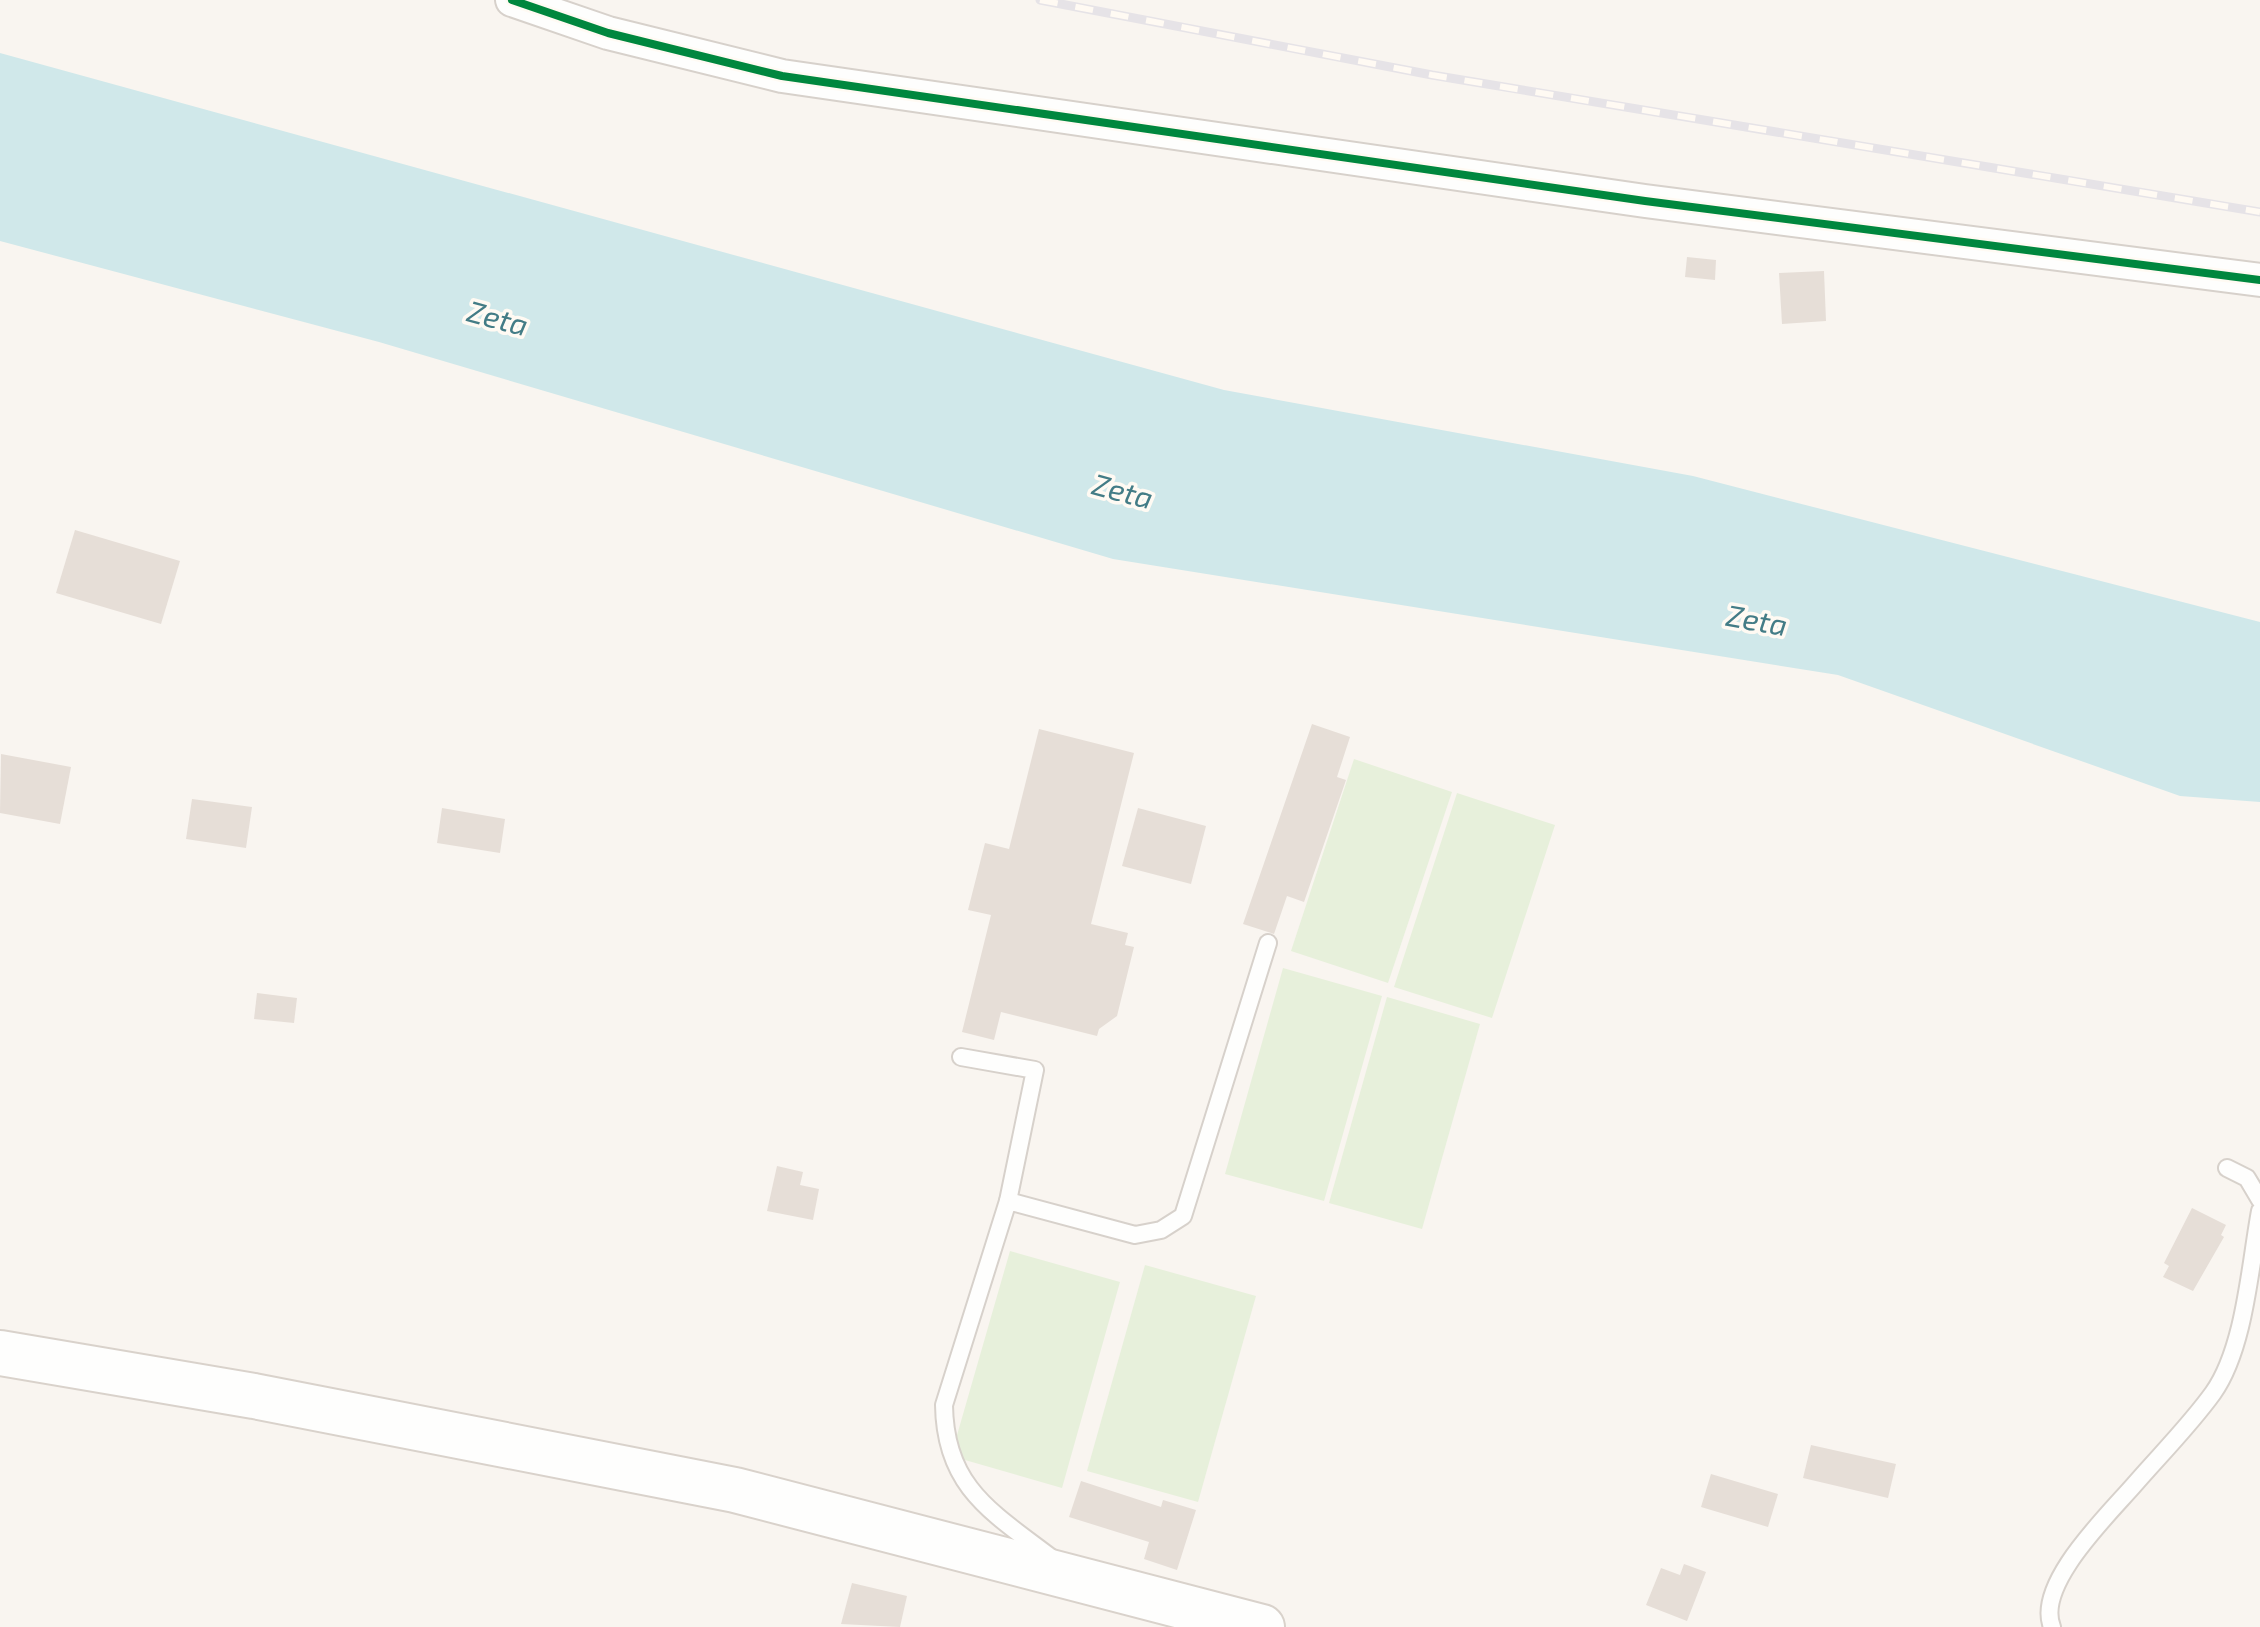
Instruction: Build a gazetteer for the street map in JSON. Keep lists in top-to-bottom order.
{
  "water": ["Zeta"]
}
